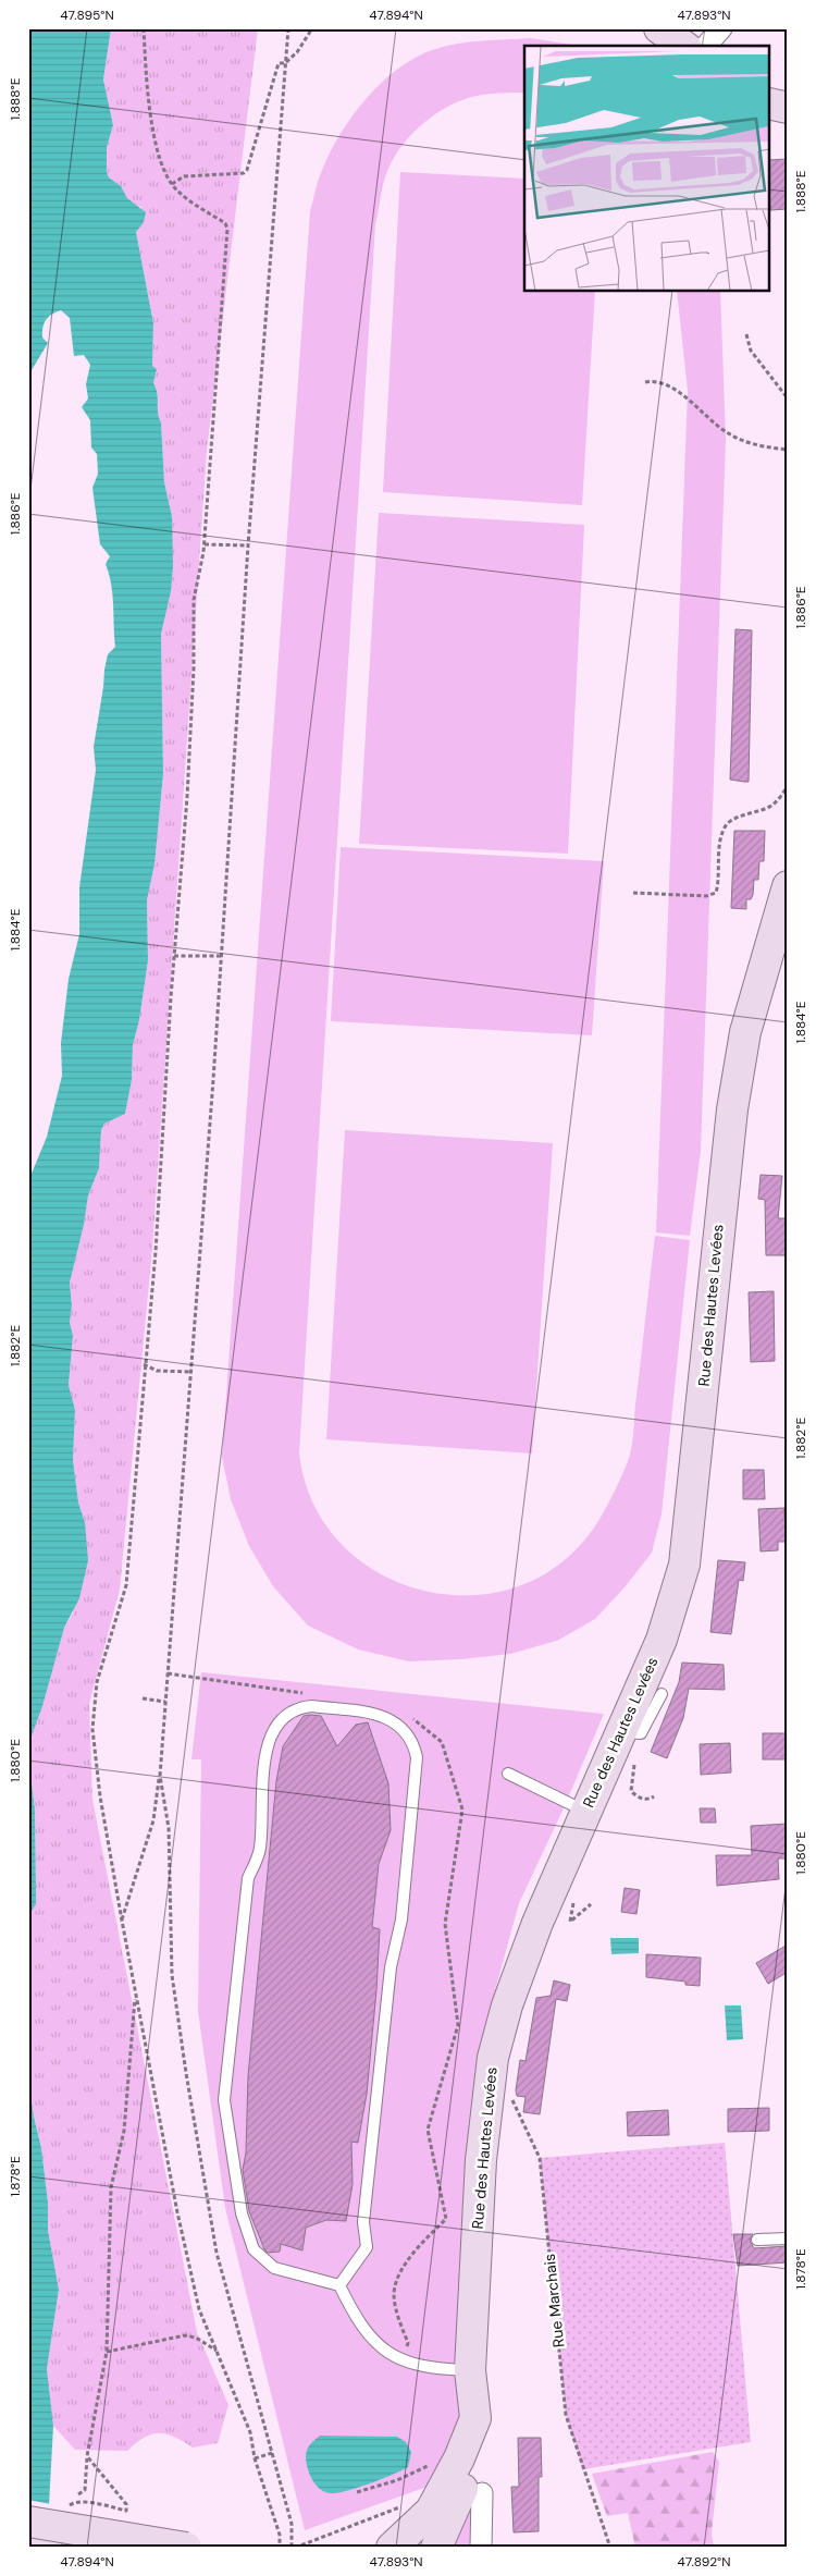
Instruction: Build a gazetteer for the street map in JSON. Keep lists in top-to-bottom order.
{
  "streets": {
    "street": ["Rue des Hautes Levées"],
    "path": ["Rue Marchais"]
  },
  "coordinates": [
    "47.895°N",
    "47.894°N",
    "47.893°N",
    "1.888°E",
    "1.886°E",
    "1.884°E",
    "1.882°E",
    "1.880°E",
    "1.878°E",
    "47.892°N"
  ]
}
